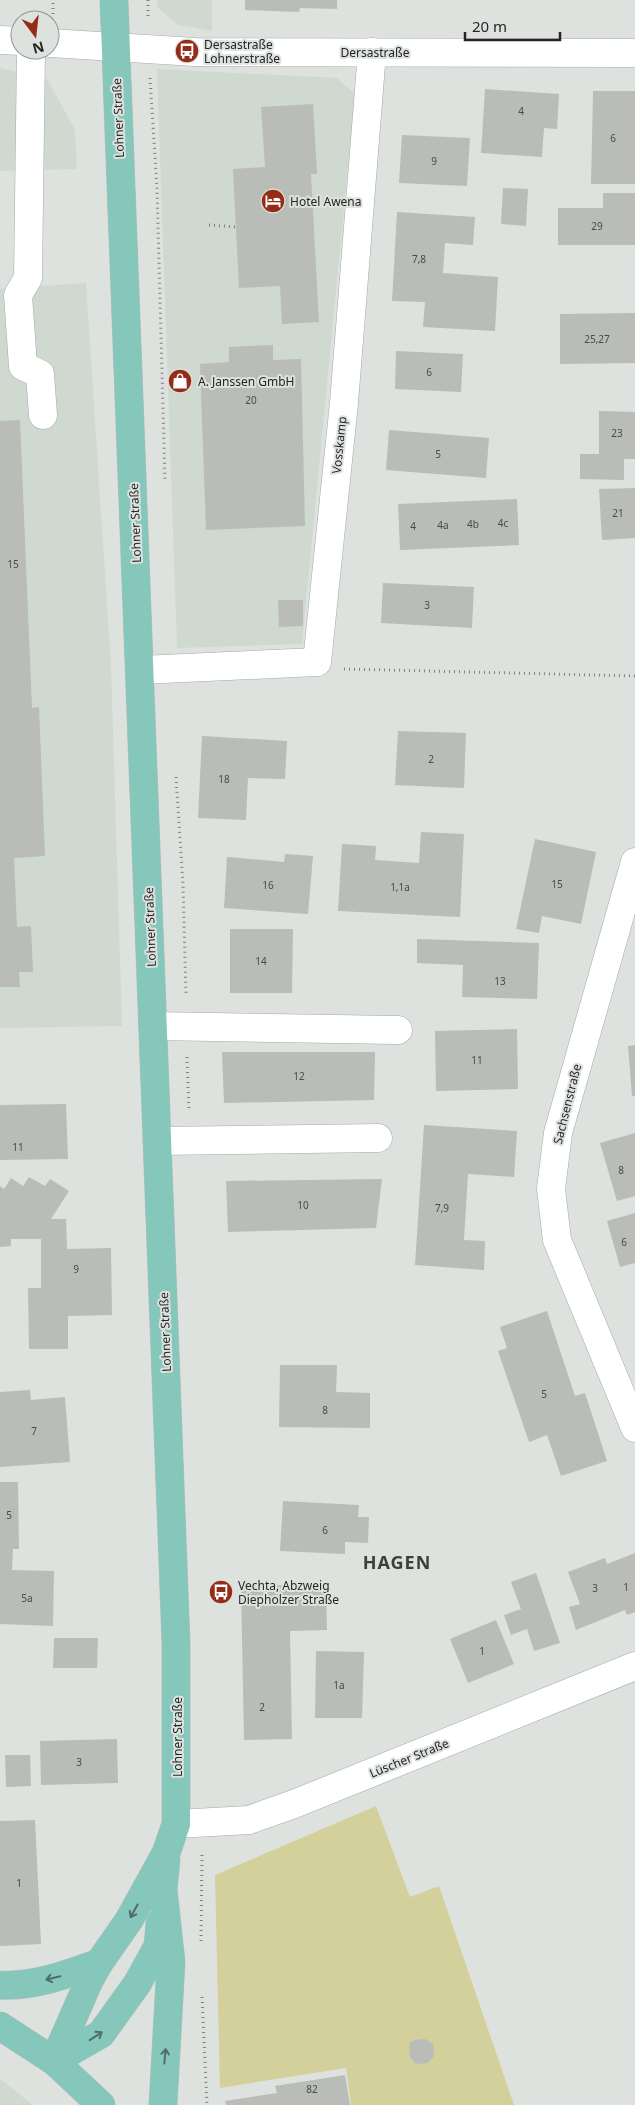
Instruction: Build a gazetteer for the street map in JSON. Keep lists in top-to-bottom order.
{
  "streets": {
    "main road": ["Lohner Straße"],
    "street": [
      "Dersastraße",
      "Vosskamp",
      "Sachsenstraße",
      "Lüscher Straße"
    ]
  },
  "crossings": [
    ["Dersastraße", "Lohner Straße"],
    ["Dersastraße", "Vosskamp"],
    ["Lohner Straße", "Lüscher Straße"]
  ],
  "districts": ["HAGEN"],
  "places": {
    "bus stop": ["Dersastraße Lohnerstraße", "Vechta, Abzweig Diepholzer Straße"],
    "hotel": ["Hotel Awena"],
    "shop": ["A. Janssen GmbH"]
  },
  "house_numbers": [
    "4",
    "6",
    "9",
    "29",
    "7,8",
    "25,27",
    "6",
    "20",
    "23",
    "5",
    "21",
    "4c",
    "4b",
    "4a",
    "4",
    "15",
    "3",
    "2",
    "18",
    "15",
    "16",
    "1,1a",
    "14",
    "13",
    "11",
    "12",
    "11",
    "8",
    "10",
    "7,9",
    "6",
    "9",
    "5",
    "8",
    "7",
    "5",
    "6",
    "1",
    "3",
    "5a",
    "1",
    "1a",
    "2",
    "3",
    "1",
    "82"
  ],
  "scale_bar": "20 m",
  "north": "bottom"
}
